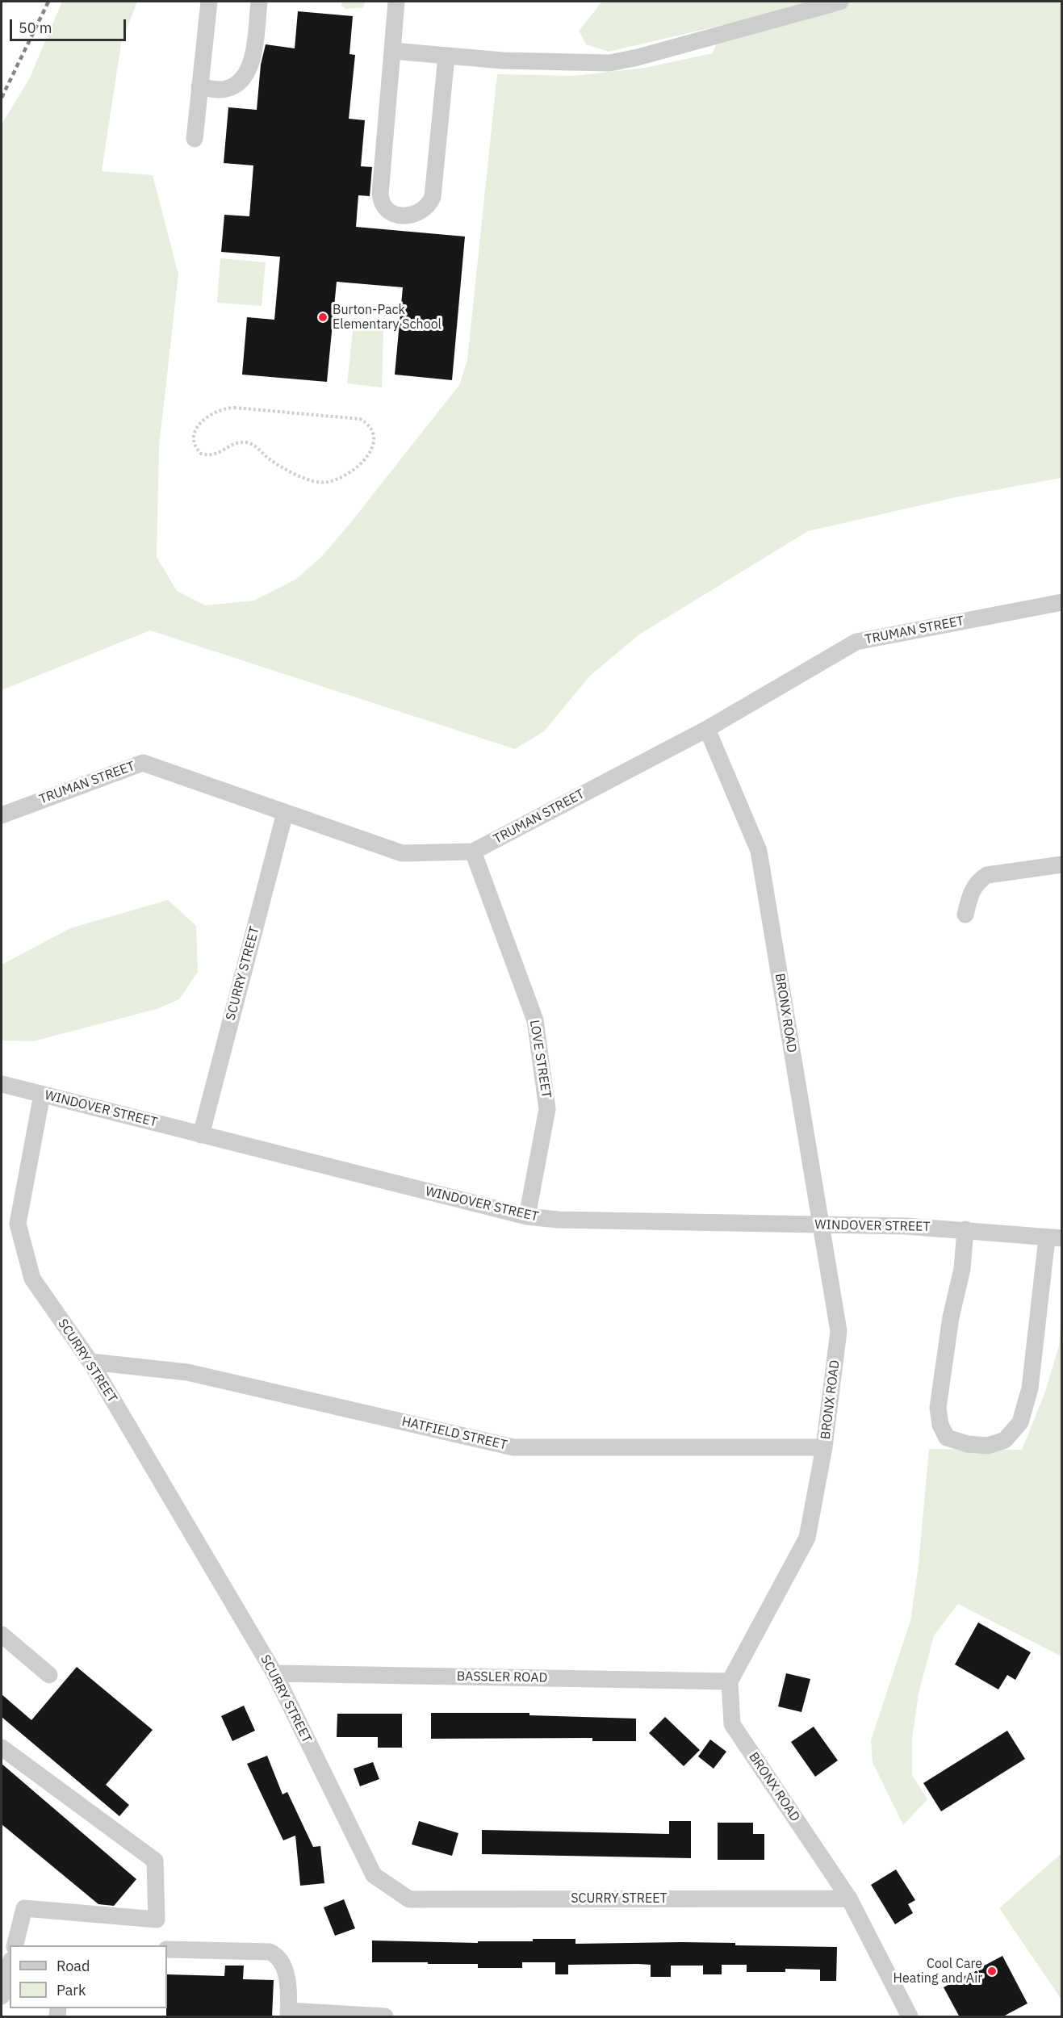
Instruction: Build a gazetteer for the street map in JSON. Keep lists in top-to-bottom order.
{
  "streets": {
    "street": [
      "TRUMAN STREET",
      "SCURRY STREET",
      "BRONX ROAD",
      "LOVE STREET",
      "WINDOVER STREET",
      "HATFIELD STREET",
      "BASSLER ROAD"
    ]
  },
  "crossings": [
    ["TRUMAN STREET", "SCURRY STREET"],
    ["TRUMAN STREET", "BRONX ROAD"],
    ["TRUMAN STREET", "LOVE STREET"],
    ["SCURRY STREET", "BRONX ROAD"],
    ["SCURRY STREET", "WINDOVER STREET"],
    ["SCURRY STREET", "HATFIELD STREET"],
    ["SCURRY STREET", "BASSLER ROAD"],
    ["BRONX ROAD", "WINDOVER STREET"],
    ["BRONX ROAD", "HATFIELD STREET"],
    ["BRONX ROAD", "BASSLER ROAD"],
    ["LOVE STREET", "WINDOVER STREET"]
  ],
  "places": ["Burton-Pack Elementary School", "Cool Care Heating and Air"],
  "legend": ["Road", "Park"],
  "scale_bar": "50 m"
}
